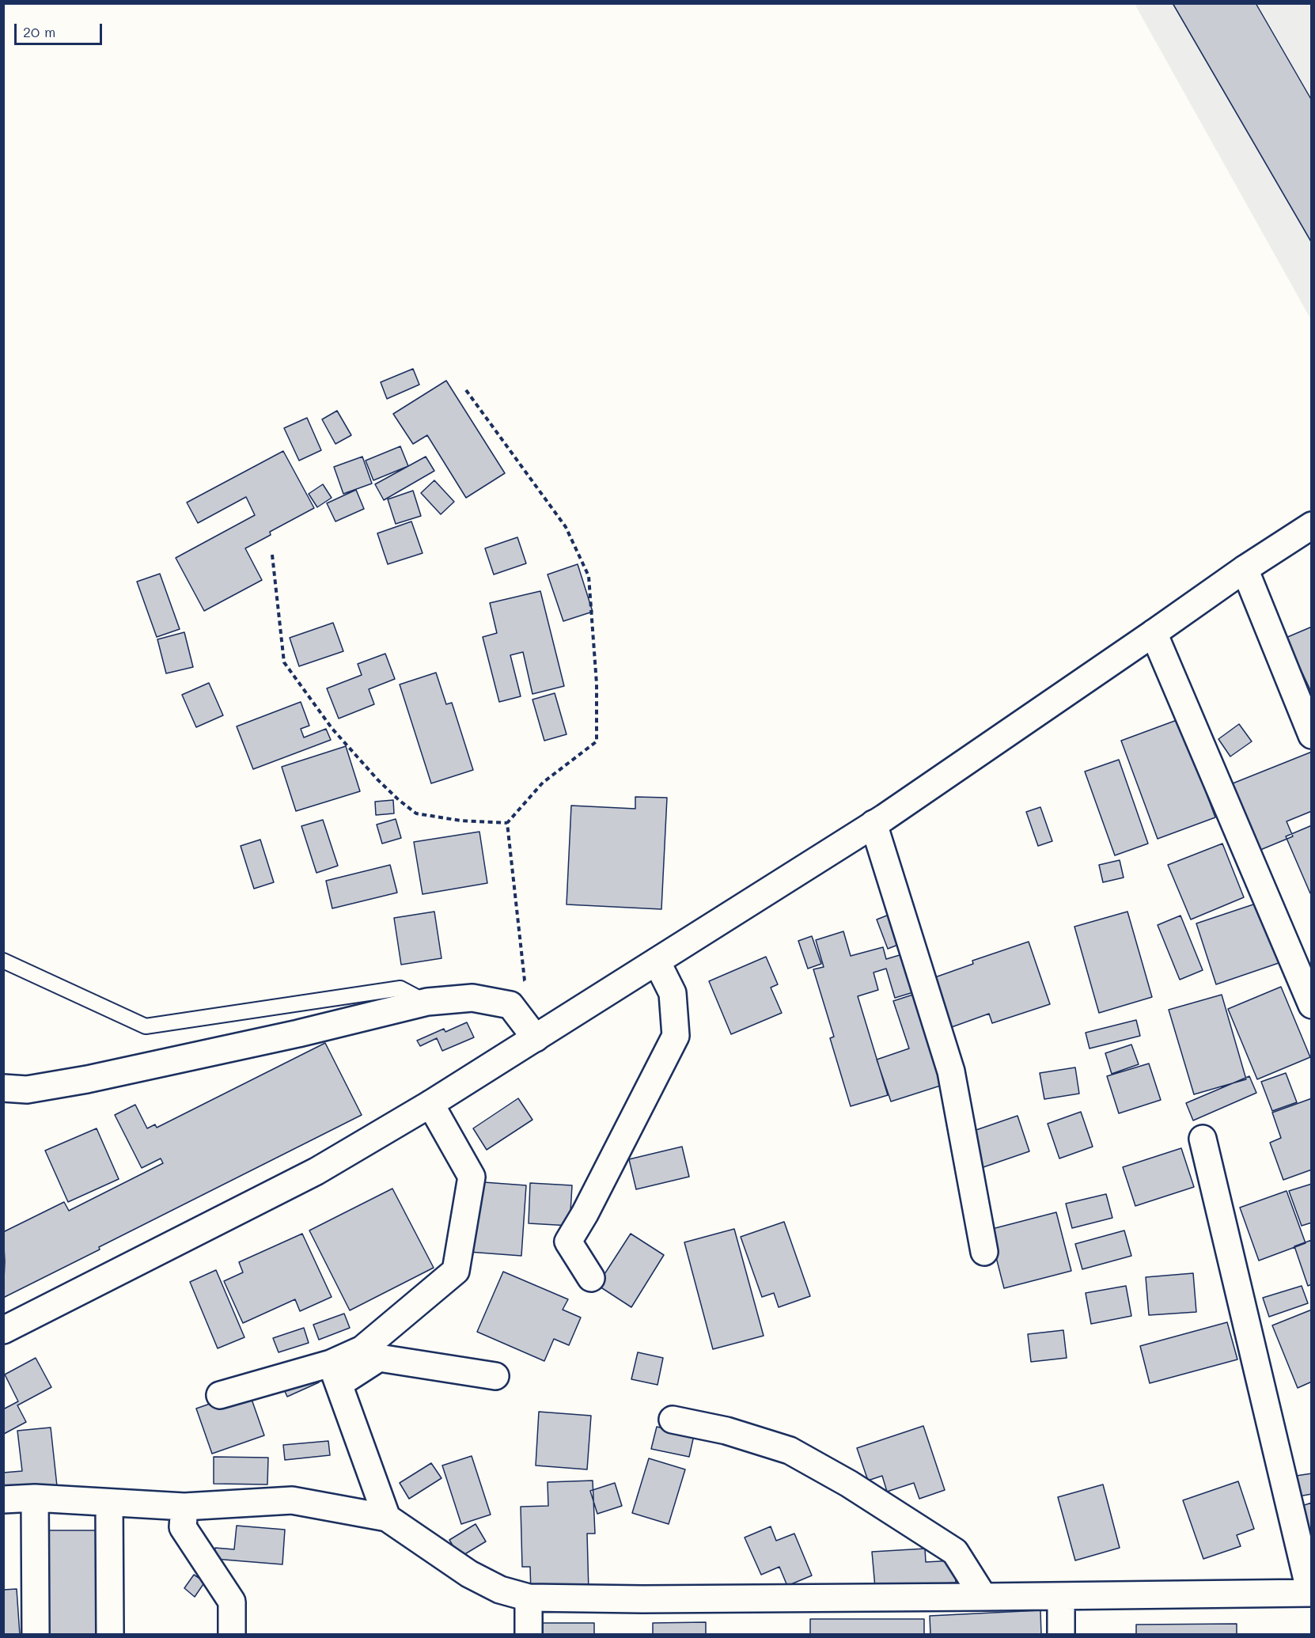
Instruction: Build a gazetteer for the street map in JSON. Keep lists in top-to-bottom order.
{
  "scale_bar": "20 m"
}
